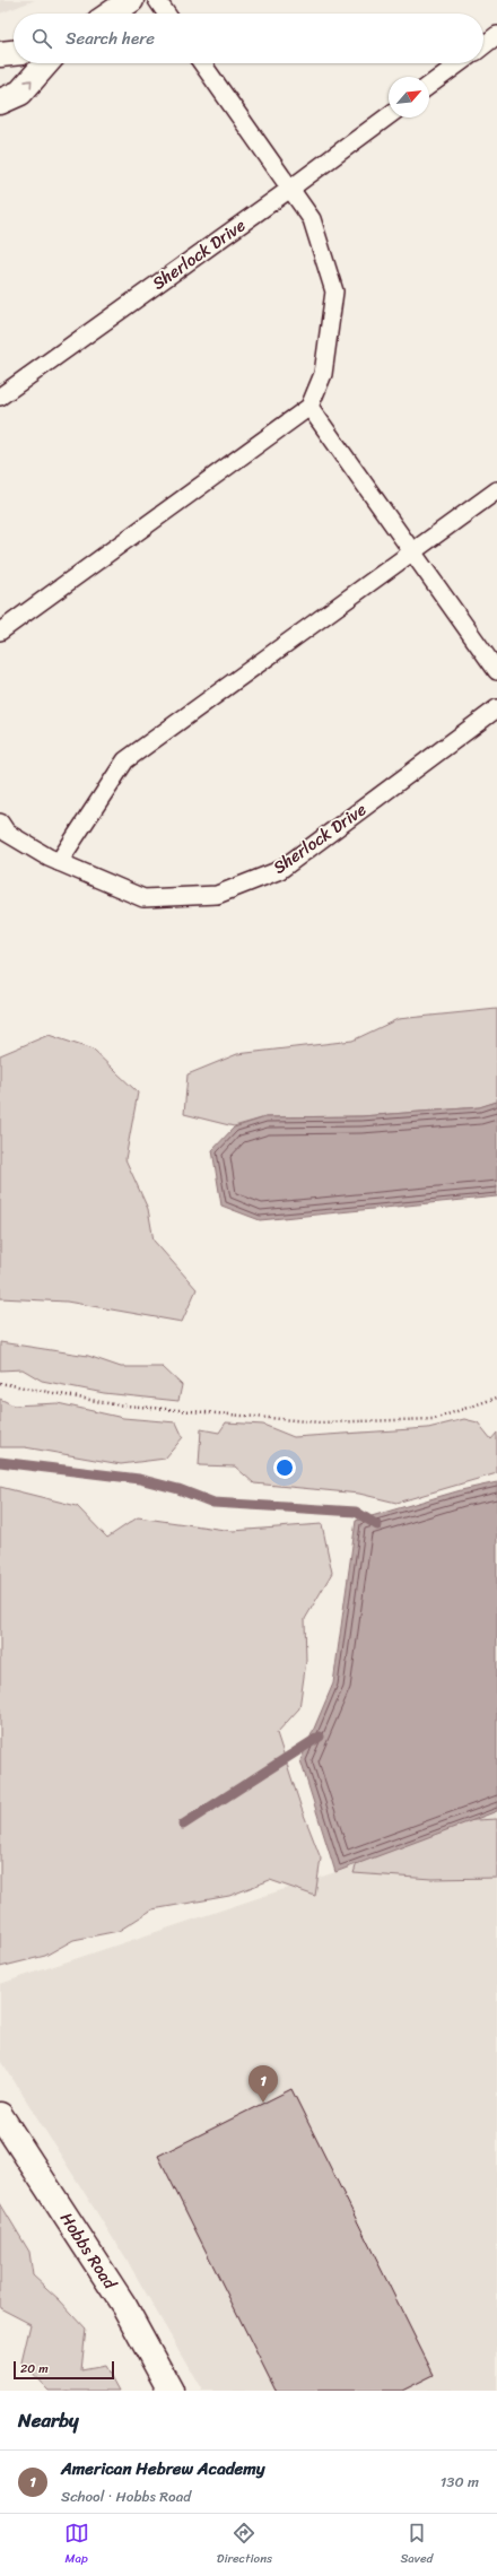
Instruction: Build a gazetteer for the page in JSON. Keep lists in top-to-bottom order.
{
  "streets": {
    "street": ["Hobbs Road"],
    "lane": ["Sherlock Drive"]
  },
  "scale_bar": "20 m",
  "north": "top right",
  "page": {
    "search": "Search here",
    "pins": "1",
    "scale": "20 m",
    "heading": "Nearby",
    "list": [
      {
        "mark": "1",
        "name": "American Hebrew Academy",
        "note": "School · Hobbs Road",
        "value": "130 m"
      }
    ],
    "nav": ["Map", "Directions", "Saved"]
  }
}
